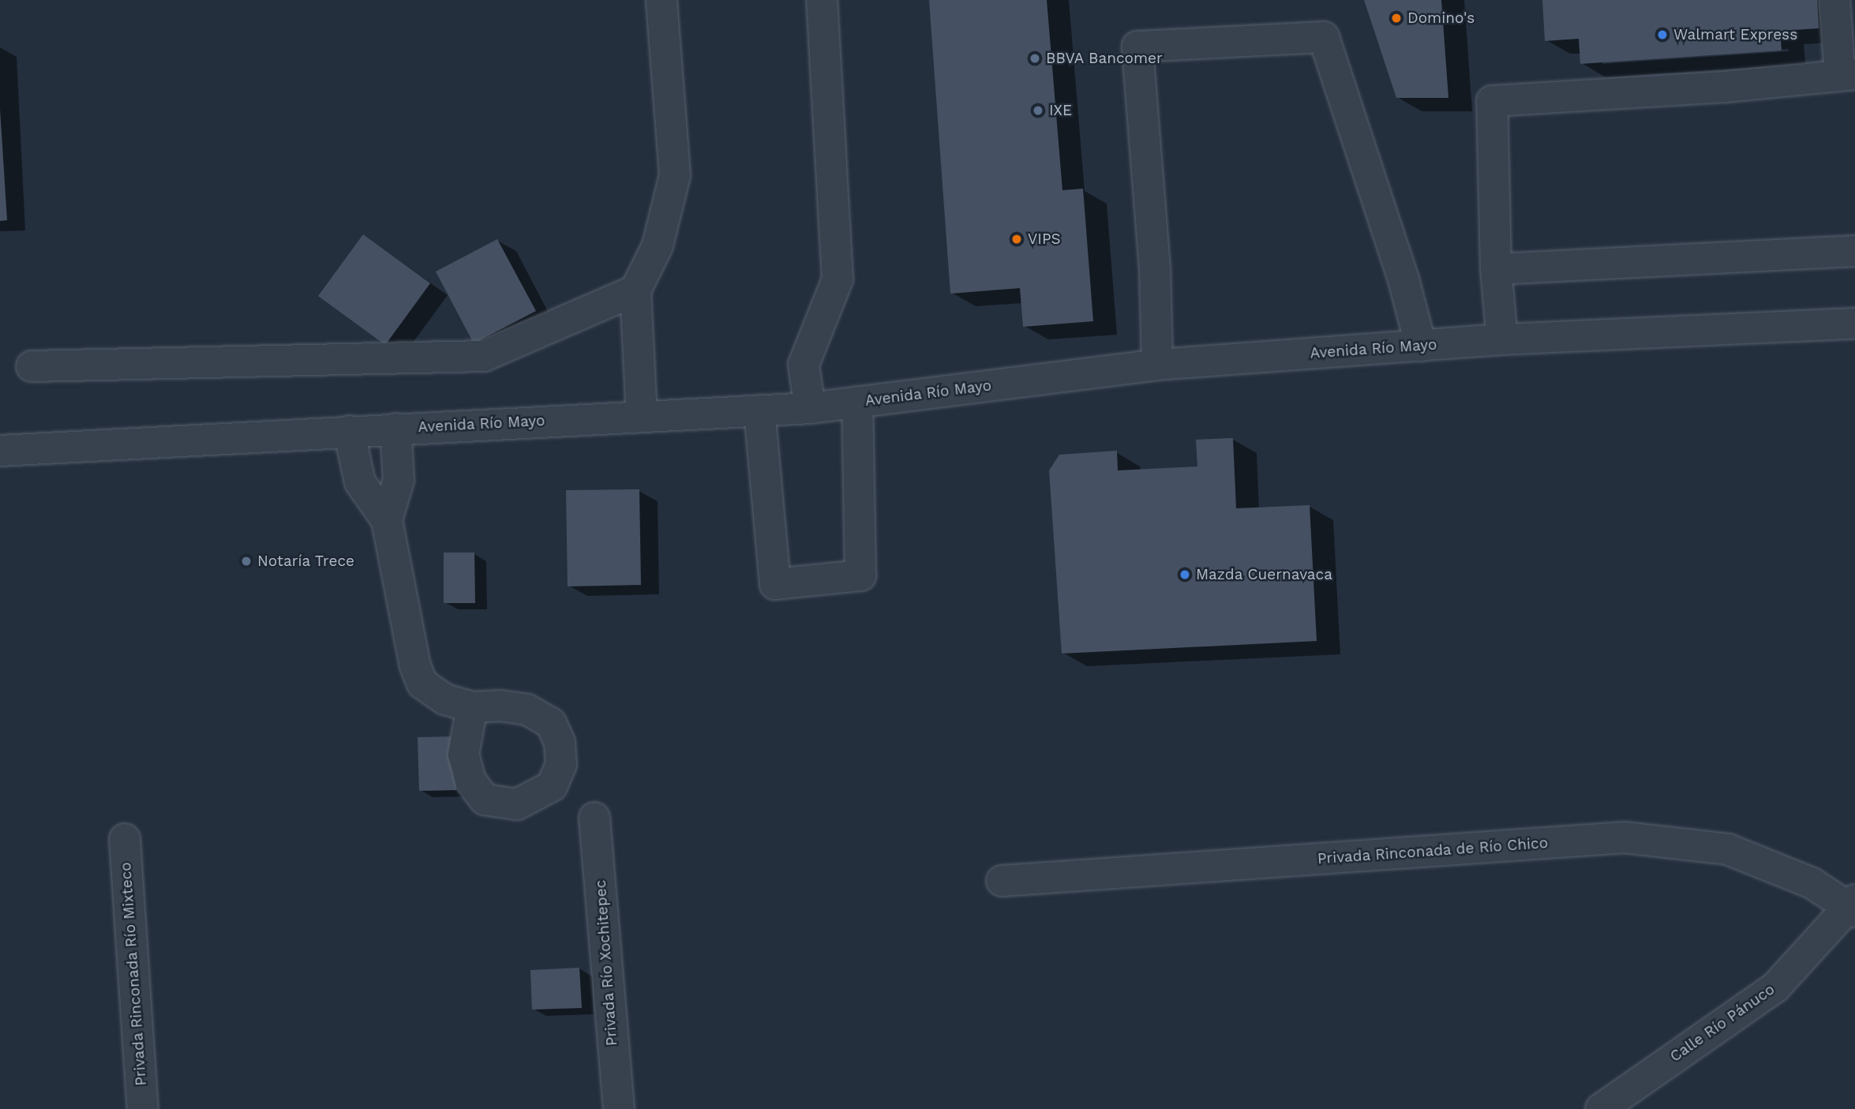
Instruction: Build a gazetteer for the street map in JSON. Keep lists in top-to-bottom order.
{
  "streets": {
    "street": [
      "Avenida Río Mayo",
      "Privada Rinconada de Río Chico",
      "Privada Río Xochitepec",
      "Privada Rinconada Río Mixteco",
      "Calle Río Pánuco"
    ]
  },
  "crossings": [
    ["Privada Rinconada de Río Chico", "Calle Río Pánuco"]
  ],
  "places": [
    "Domino's",
    "Walmart Express",
    "BBVA Bancomer",
    "IXE",
    "VIPS",
    "Notaría Trece",
    "Mazda Cuernavaca"
  ]
}
